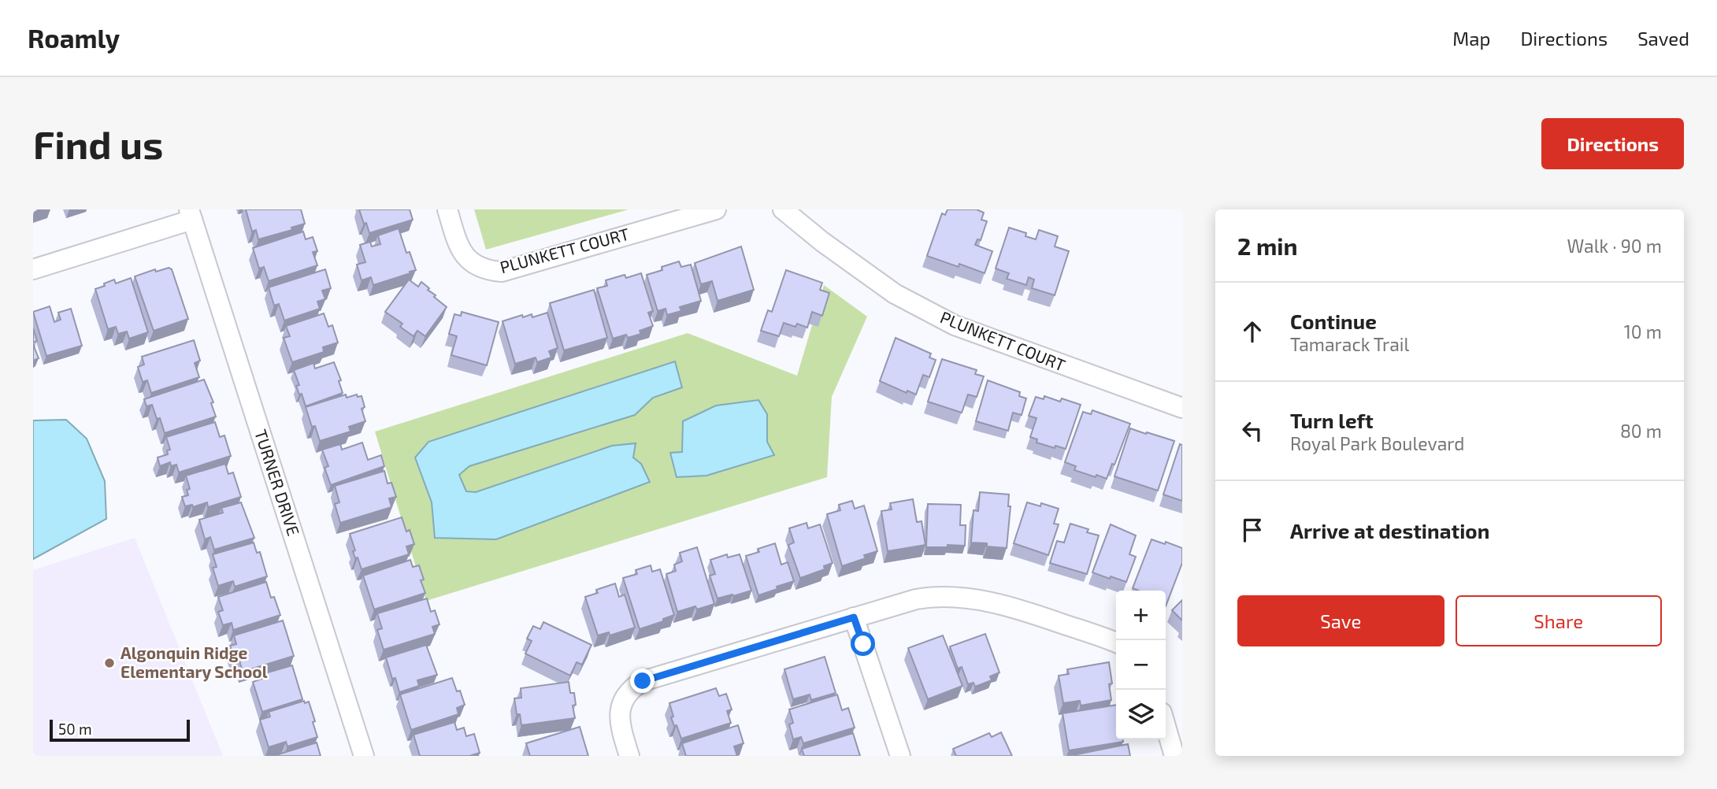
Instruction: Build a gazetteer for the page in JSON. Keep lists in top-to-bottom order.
{
  "streets": {
    "street": ["PLUNKETT COURT", "TURNER DRIVE"]
  },
  "places": ["Algonquin Ridge Elementary School"],
  "scale_bar": "50 m",
  "page": {
    "header": "Roamly",
    "nav": ["Map", "Directions", "Saved"],
    "buttons": [
      "Directions",
      ["Save", "Share"]
    ],
    "title": "Find us",
    "heading": ["2 min", "Walk · 90 m"],
    "list": [
      ["Continue", "Tamarack Trail", "10 m"],
      ["Turn left", "Royal Park Boulevard", "80 m"],
      "Arrive at destination"
    ],
    "map_buttons": ["+", "−"],
    "scale": "50 m"
  }
}
